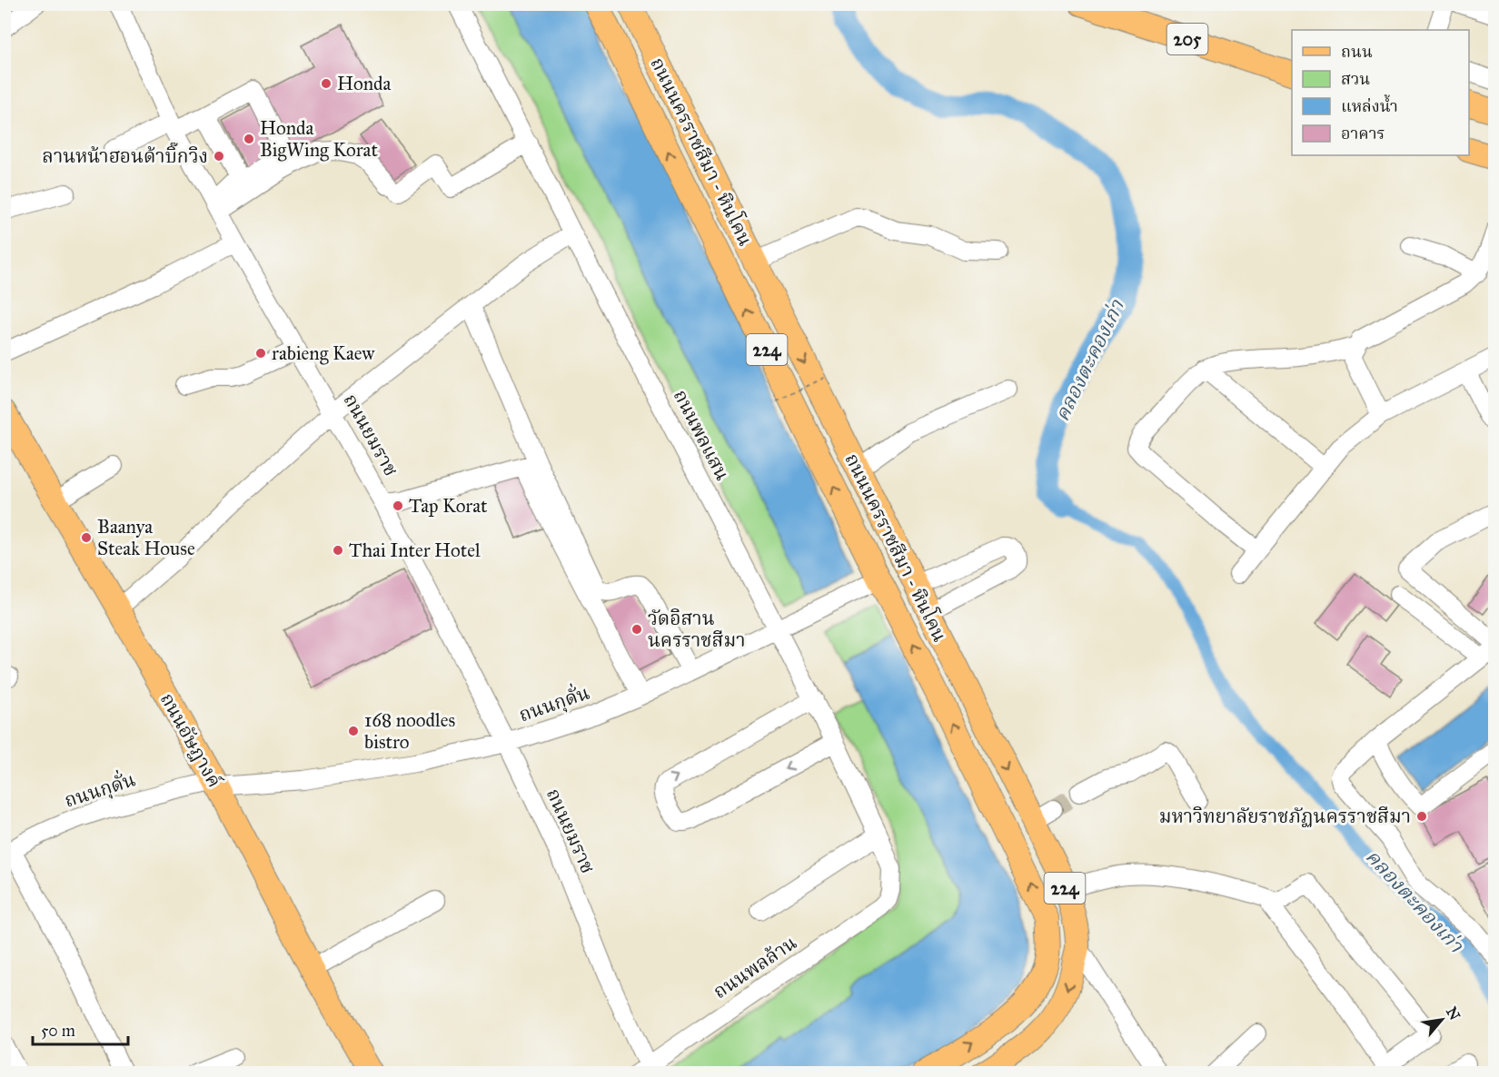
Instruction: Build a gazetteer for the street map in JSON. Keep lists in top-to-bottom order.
{
  "streets": {
    "main road": [
      "205",
      "ถนนนครราชสีมา - หินโคน",
      "224",
      "ถนนอัษฎางค์"
    ],
    "street": [
      "ถนนยมราช",
      "ถนนพลแสน",
      "ถนนกุดั่น",
      "ถนนพลล้าน"
    ]
  },
  "crossings": [
    ["ถนนนครราชสีมา - หินโคน", "ถนนกุดั่น"],
    ["ถนนยมราช", "ถนนกุดั่น"],
    ["ถนนยมราช", "ถนนพลล้าน"],
    ["ถนนพลแสน", "ถนนกุดั่น"],
    ["ถนนพลแสน", "ถนนพลล้าน"],
    ["ถนนกุดั่น", "ถนนอัษฎางค์"]
  ],
  "water": ["คลองตะคองเก่า"],
  "places": [
    "Honda",
    "Honda BigWing Korat",
    "ลานหน้าฮอนด้าบิ๊กวิง",
    "rabieng Kaew",
    "Tap Korat",
    "Baanya Steak House",
    "Thai Inter Hotel",
    "วัดอิสาน นครราชสีมา",
    "168 noodles bistro",
    "มหาวิทยาลัยราชภัฏนครราชสีมา"
  ],
  "legend": [
    "ถนน",
    "สวน",
    "แหล่งน้ำ",
    "อาคาร"
  ],
  "scale_bar": "50 m",
  "north": "top right"
}
